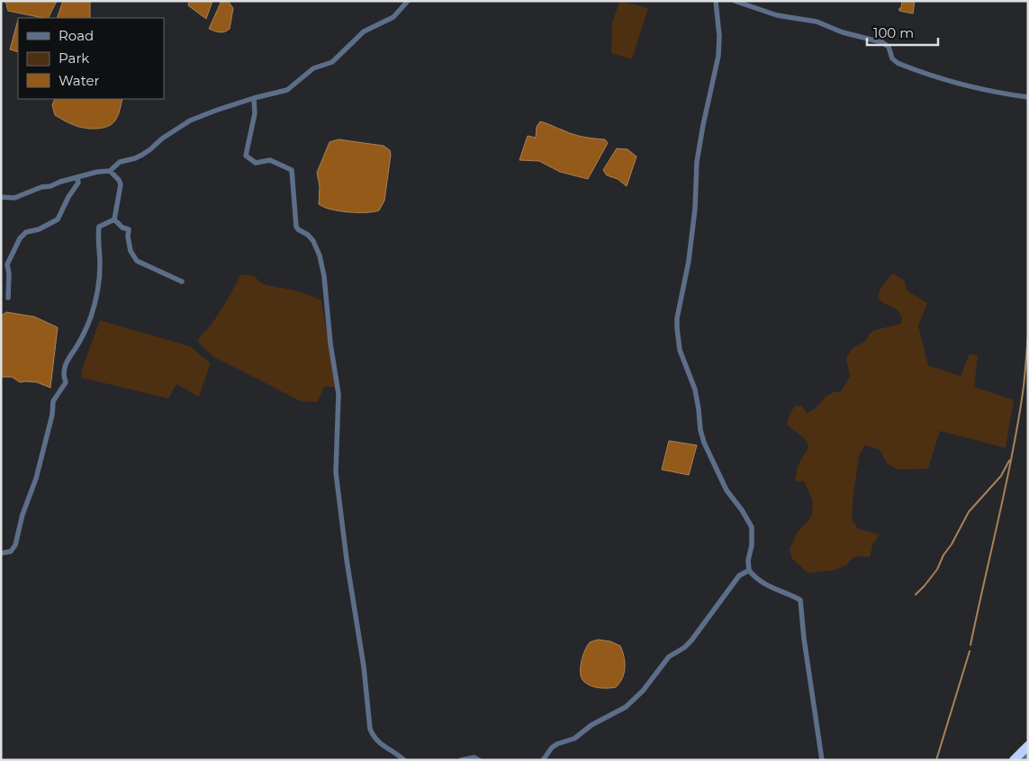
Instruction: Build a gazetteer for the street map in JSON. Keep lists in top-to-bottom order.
{
  "legend": ["Road", "Park", "Water"],
  "scale_bar": "100 m"
}
